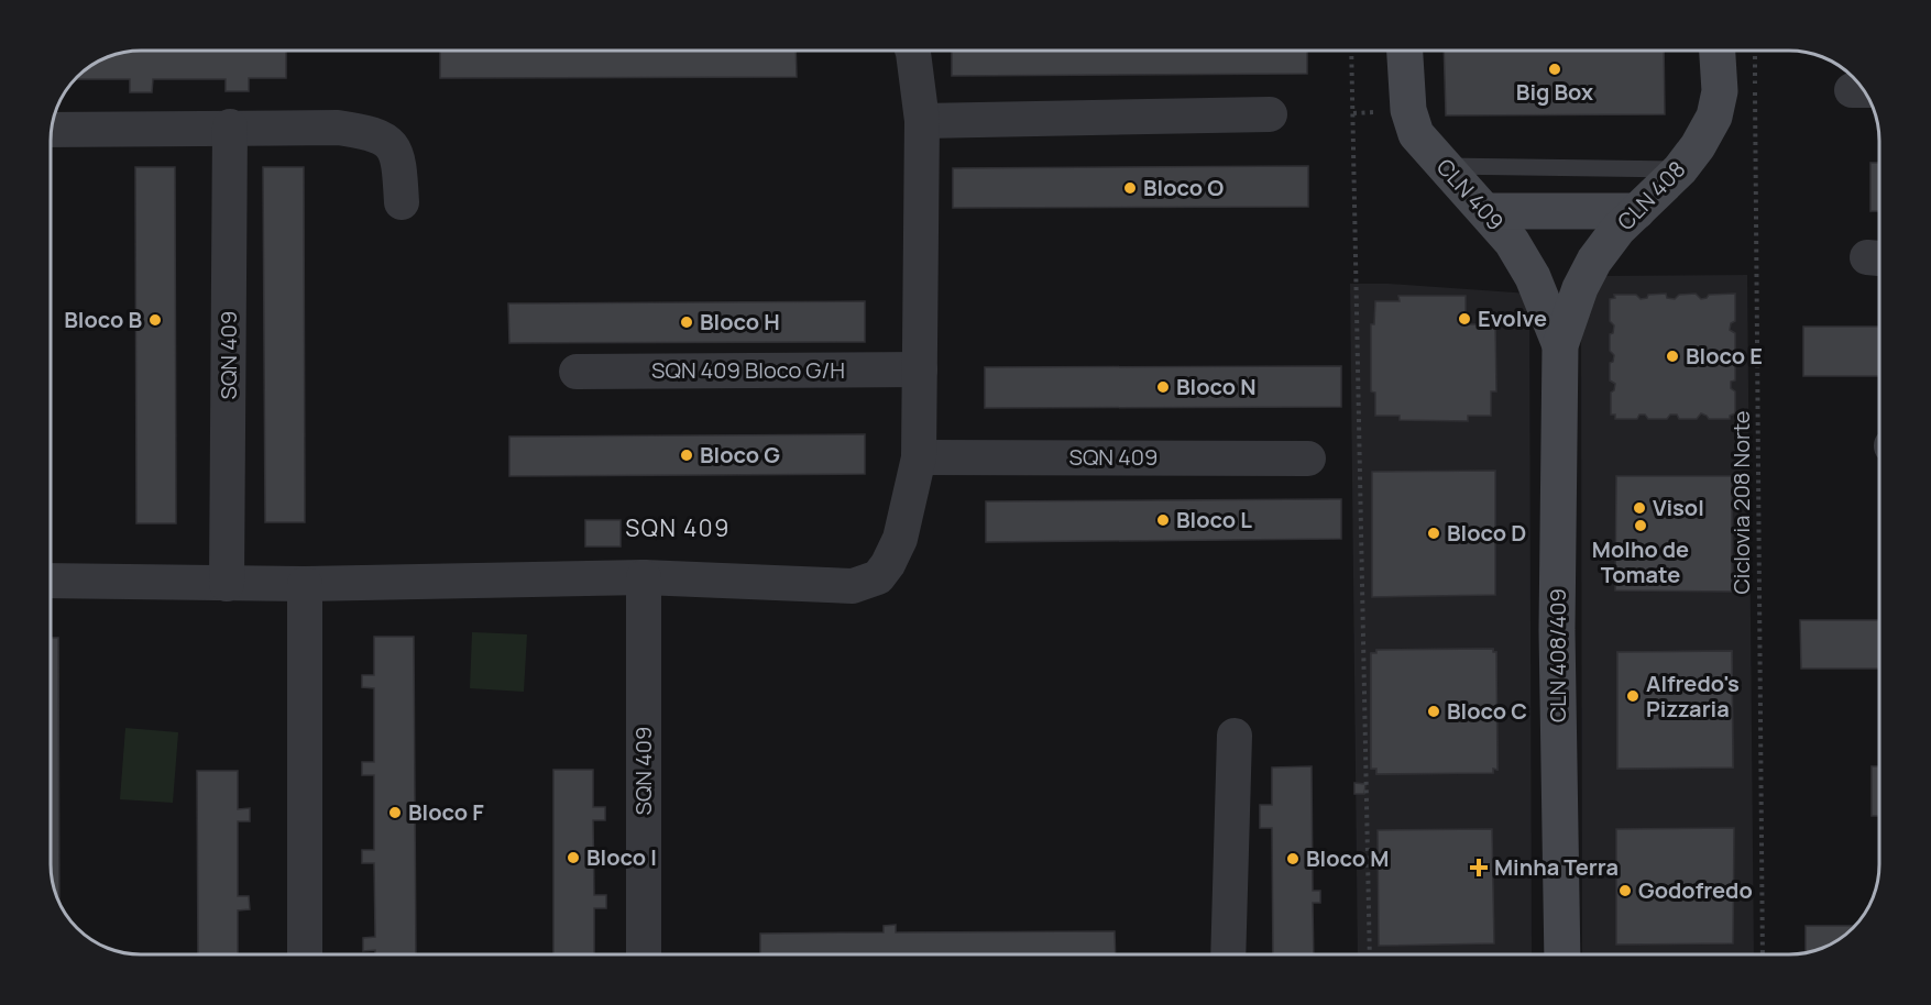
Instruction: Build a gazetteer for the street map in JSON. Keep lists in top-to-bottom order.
{
  "streets": {
    "street": [
      "CLN 409",
      "CLN 408",
      "SQN 409",
      "SQN 409 Bloco G/H",
      "CLN 408/409"
    ],
    "path": ["Ciclovia 208 Norte"]
  },
  "crossings": [
    ["CLN 409", "CLN 408"],
    ["CLN 409", "CLN 408/409"],
    ["CLN 408", "CLN 408/409"]
  ],
  "districts": ["SQN 409"],
  "places": {
    "other": [
      "Big Box",
      "Bloco O",
      "Evolve",
      "Bloco B",
      "Bloco H",
      "Bloco E",
      "Bloco N",
      "Bloco G",
      "Visol",
      "Bloco L",
      "Molho de Tomate",
      "Bloco D",
      "Alfredo's Pizzaria",
      "Bloco C",
      "Bloco F",
      "Bloco I",
      "Bloco M",
      "Godofredo"
    ],
    "health": ["Minha Terra"]
  }
}
